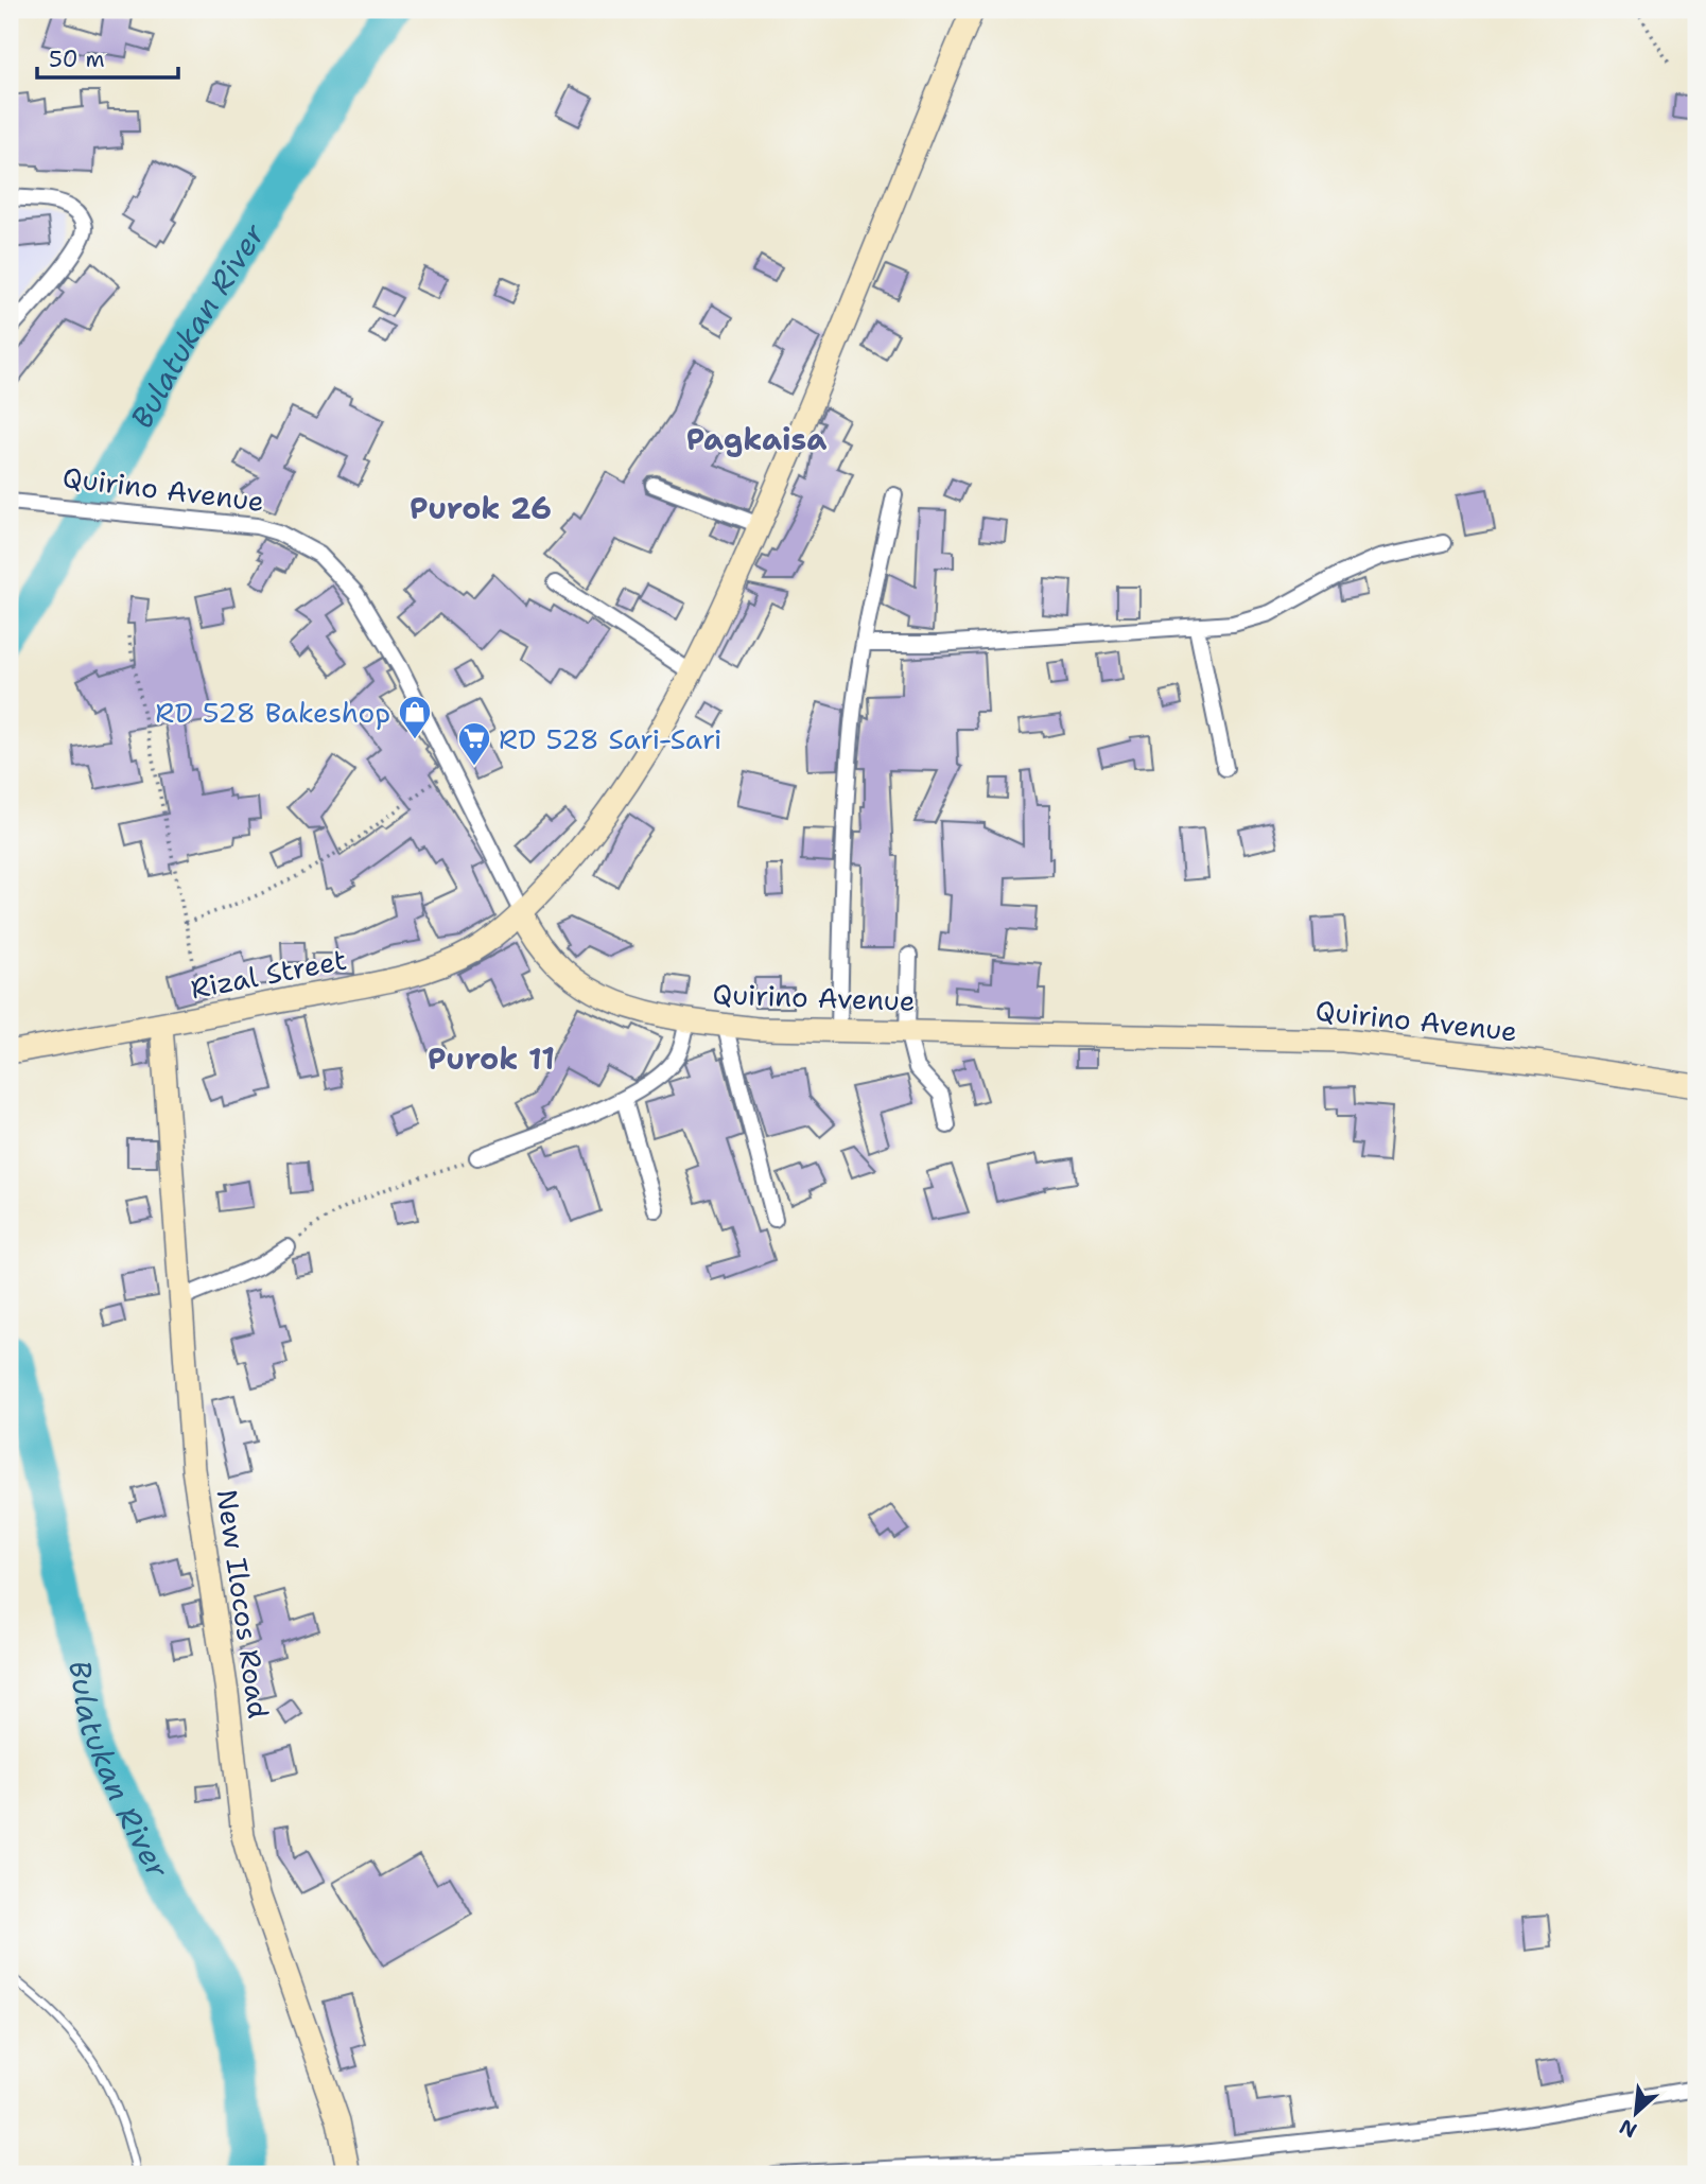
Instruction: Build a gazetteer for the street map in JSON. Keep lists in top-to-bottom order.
{
  "streets": {
    "street": ["Quirino Avenue", "Rizal Street", "New Ilocos Road"]
  },
  "crossings": [
    ["Quirino Avenue", "Rizal Street"],
    ["Rizal Street", "New Ilocos Road"]
  ],
  "districts": ["Pagkaisa", "Purok 26", "Purok 11"],
  "water": ["Bulatukan River"],
  "places": {
    "shop": ["RD 528 Bakeshop"],
    "supermarket": ["RD 528 Sari-Sari"]
  },
  "scale_bar": "50 m",
  "north": "bottom left"
}
